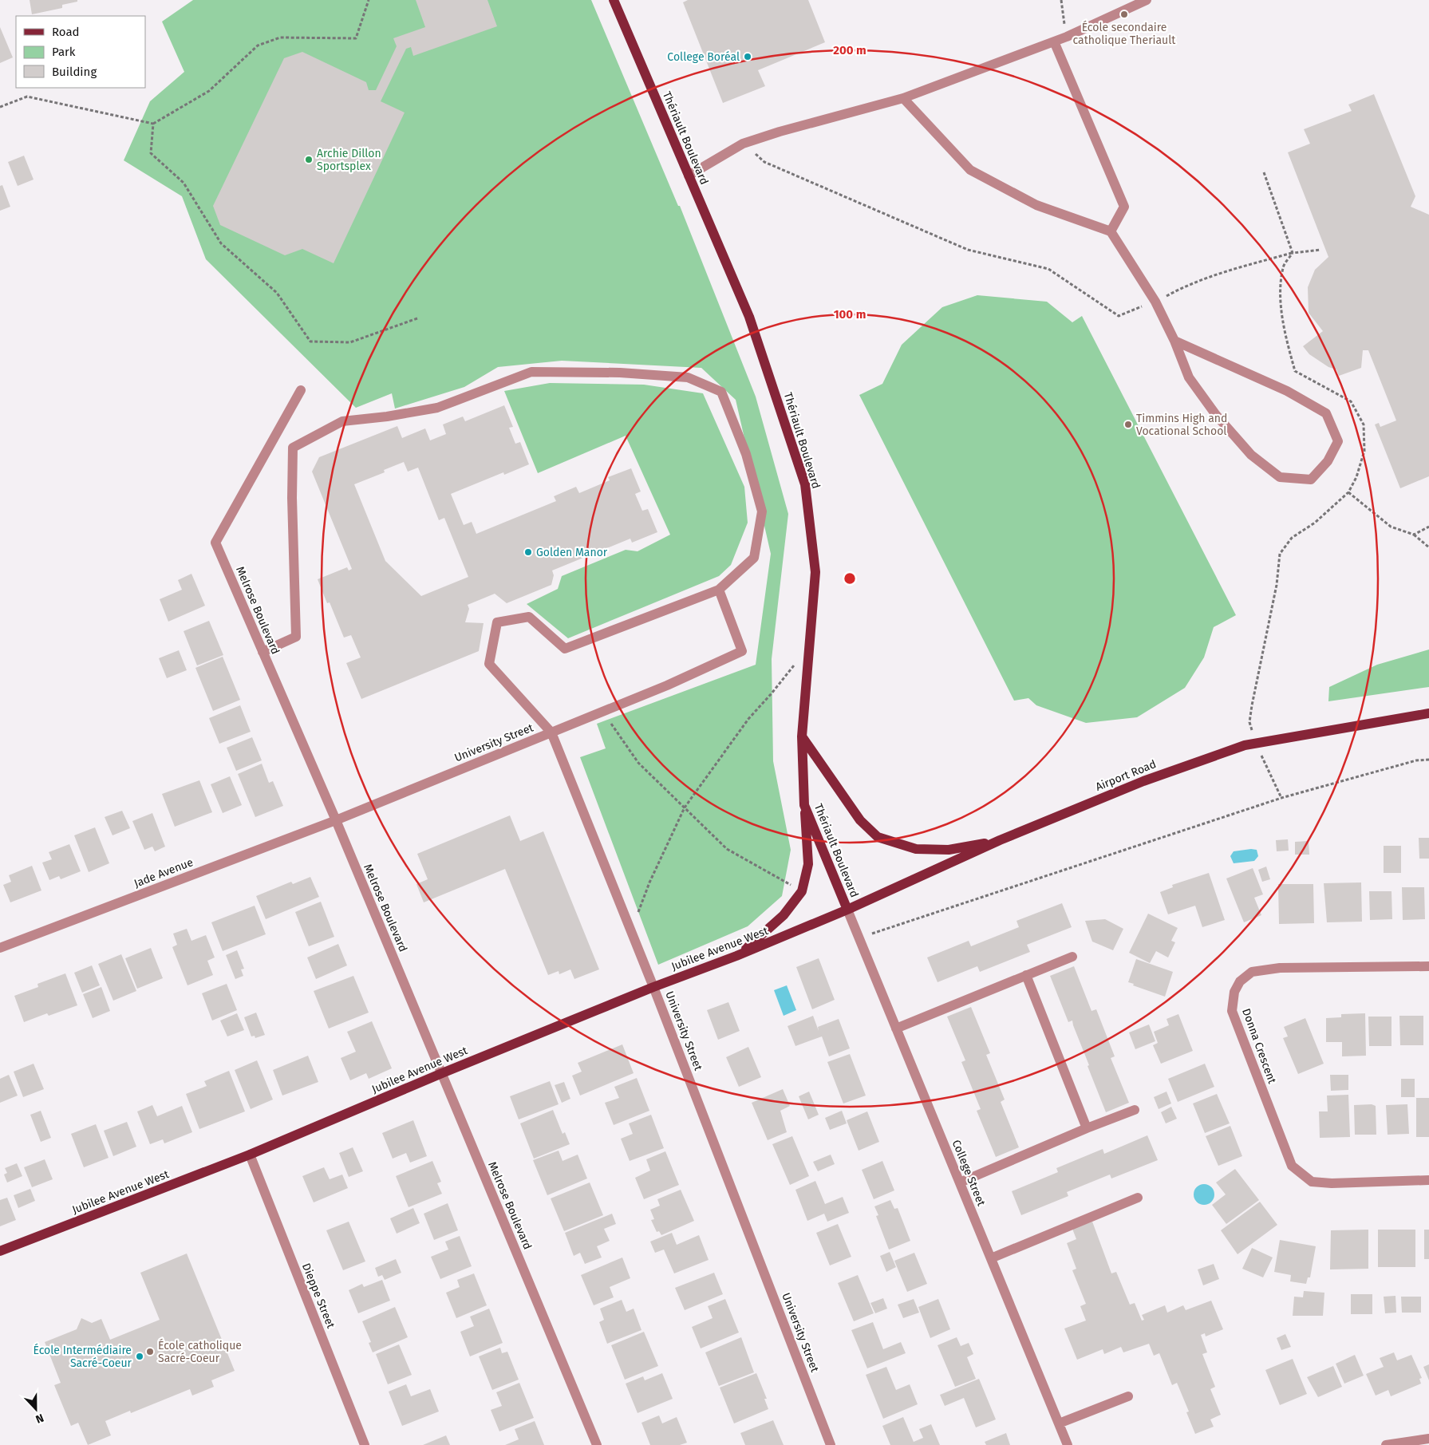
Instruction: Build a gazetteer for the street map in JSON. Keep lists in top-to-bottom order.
{
  "streets": {
    "main road": ["Thériault Boulevard", "Airport Road", "Jubilee Avenue West"],
    "street": [
      "Melrose Boulevard",
      "University Street",
      "Jade Avenue",
      "Donna Crescent",
      "College Street",
      "Dieppe Street"
    ]
  },
  "crossings": [
    ["Thériault Boulevard", "Airport Road"],
    ["Thériault Boulevard", "Jubilee Avenue West"],
    ["Thériault Boulevard", "College Street"],
    ["Melrose Boulevard", "University Street"],
    ["Melrose Boulevard", "Jade Avenue"],
    ["Melrose Boulevard", "Jubilee Avenue West"],
    ["University Street", "Jade Avenue"],
    ["University Street", "Jubilee Avenue West"],
    ["Airport Road", "Jubilee Avenue West"],
    ["Airport Road", "College Street"],
    ["Jubilee Avenue West", "College Street"],
    ["Jubilee Avenue West", "Dieppe Street"]
  ],
  "places": [
    "École secondaire catholique Theriault",
    "College Boréal",
    "Archie Dillon Sportsplex",
    "Timmins High and Vocational School",
    "Golden Manor",
    "École catholique Sacré-Coeur",
    "École Intermédiaire Sacré-Coeur"
  ],
  "legend": ["Road", "Park", "Building"],
  "north": "bottom",
  "rings": ["200 m", "100 m"]
}
